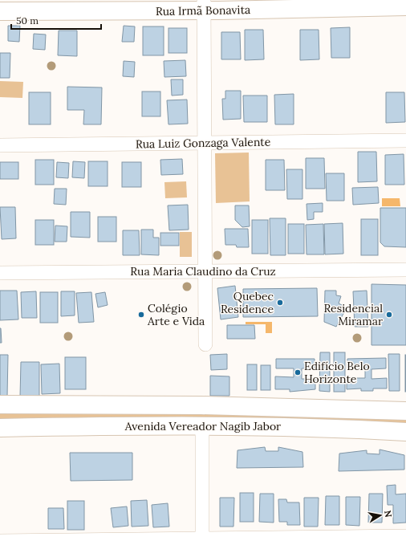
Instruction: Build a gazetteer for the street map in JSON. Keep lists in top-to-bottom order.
{
  "streets": {
    "main road": ["Rua Irmã Bonavita", "Avenida Vereador Nagib Jabor"],
    "street": ["Rua Luiz Gonzaga Valente", "Rua Maria Claudino da Cruz"]
  },
  "places": [
    "Quebec Residence",
    "Colégio Arte e Vida",
    "Residencial Miramar",
    "Edifício Belo Horizonte"
  ],
  "scale_bar": "50 m",
  "north": "right"
}
